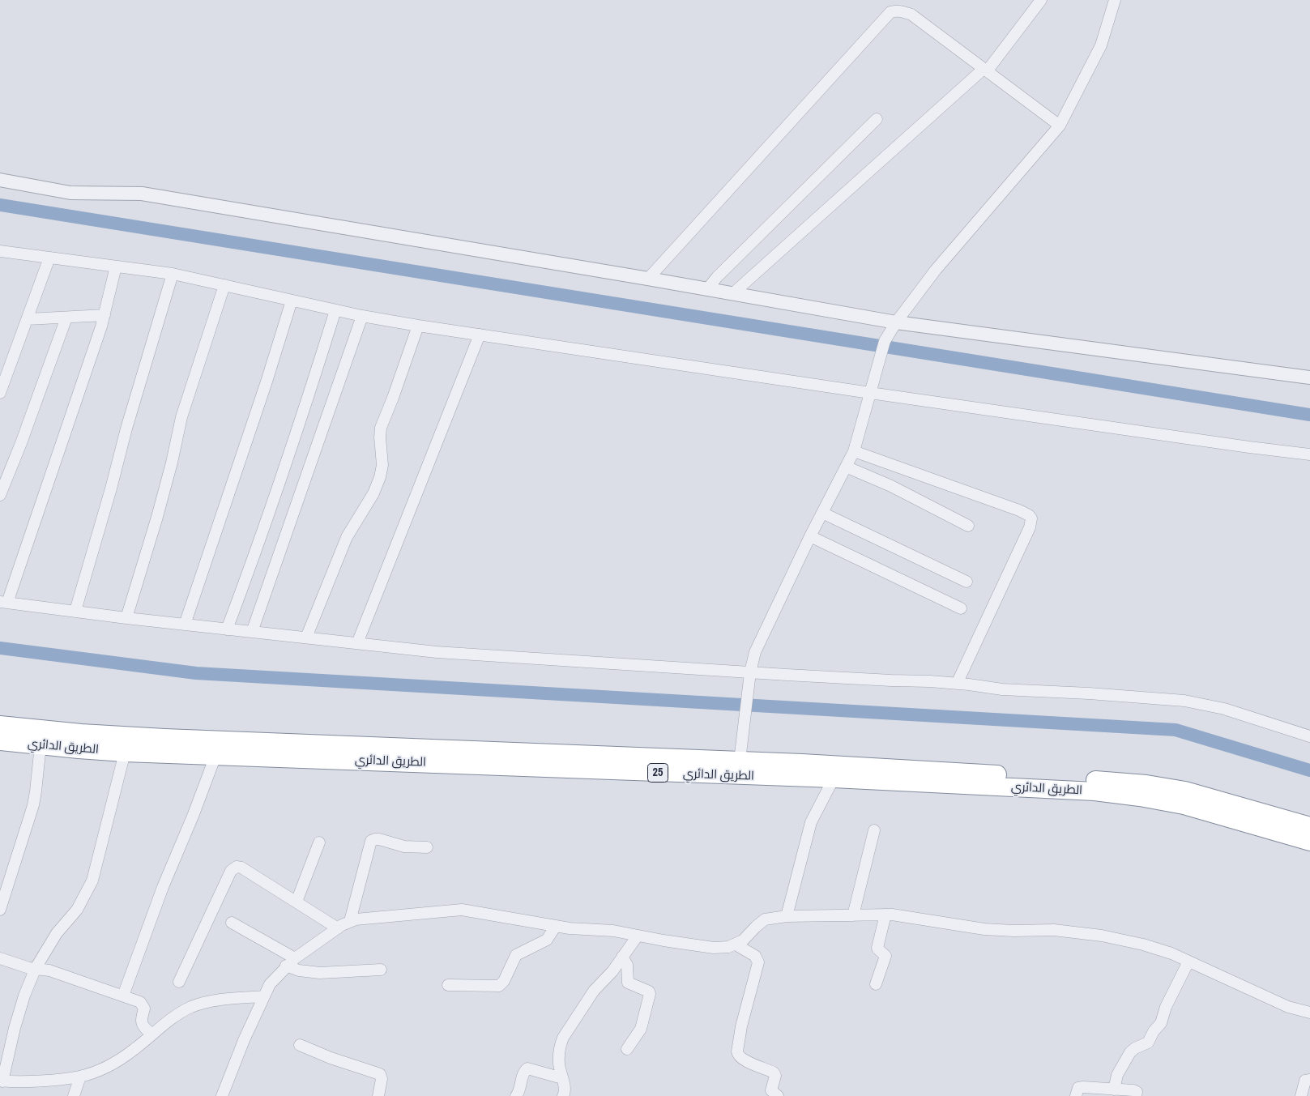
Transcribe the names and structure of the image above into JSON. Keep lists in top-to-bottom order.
{
  "streets": {
    "highway": ["الطريق الدائري", "25"]
  }
}
